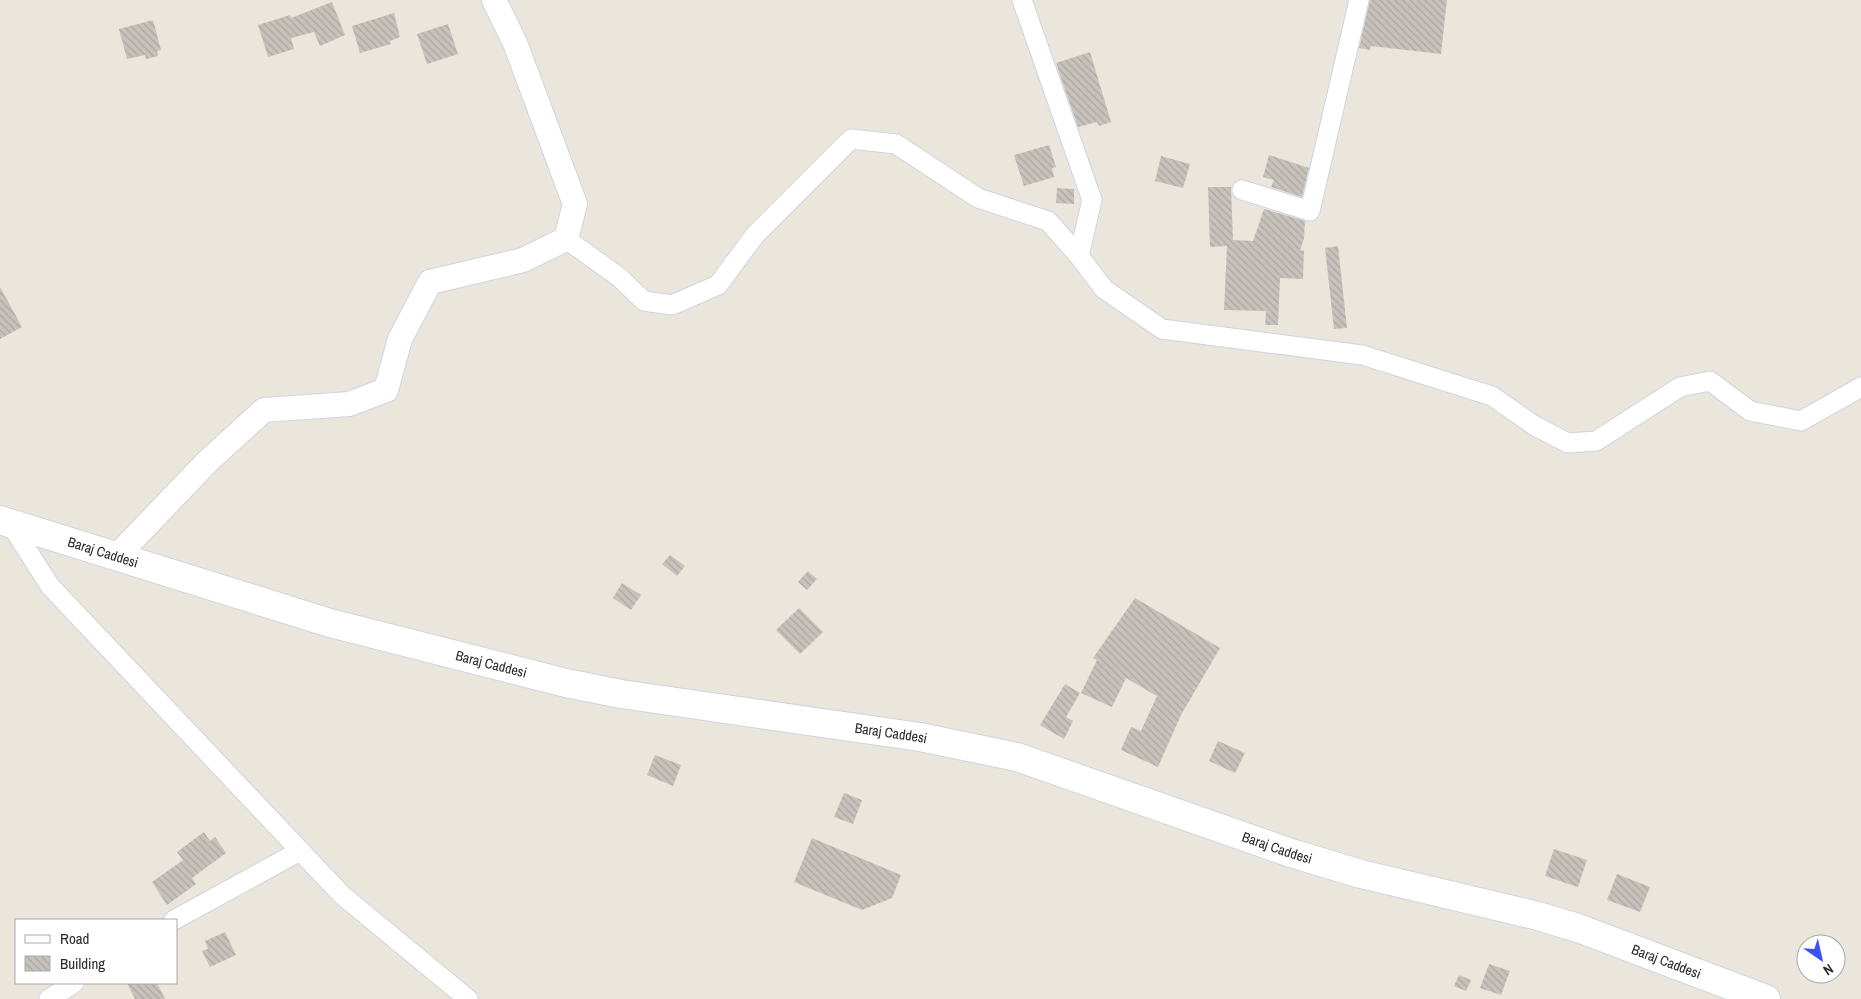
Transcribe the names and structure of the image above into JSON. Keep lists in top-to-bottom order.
{
  "streets": {
    "main road": ["Baraj Caddesi"]
  },
  "legend": ["Road", "Building"],
  "north": "bottom right"
}
